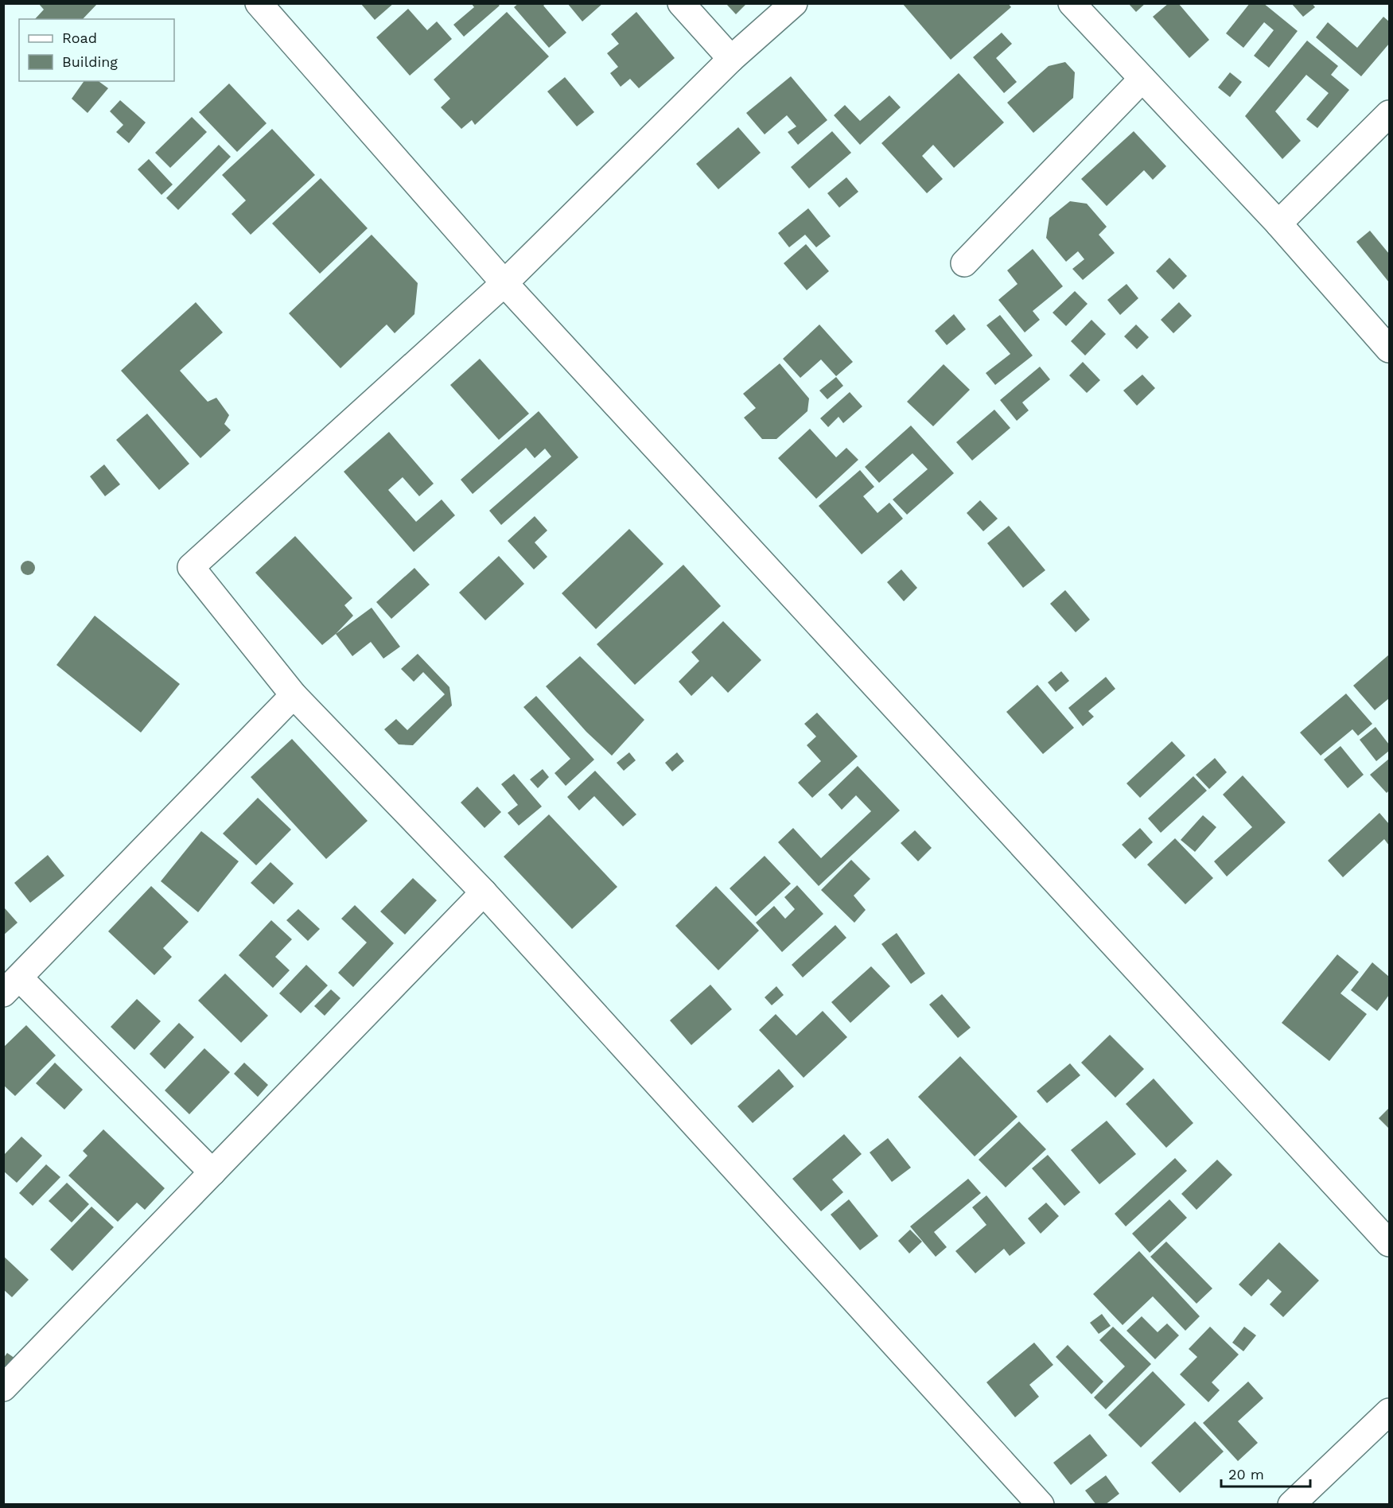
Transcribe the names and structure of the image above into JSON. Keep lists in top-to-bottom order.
{
  "legend": ["Road", "Building"],
  "scale_bar": "20 m"
}
